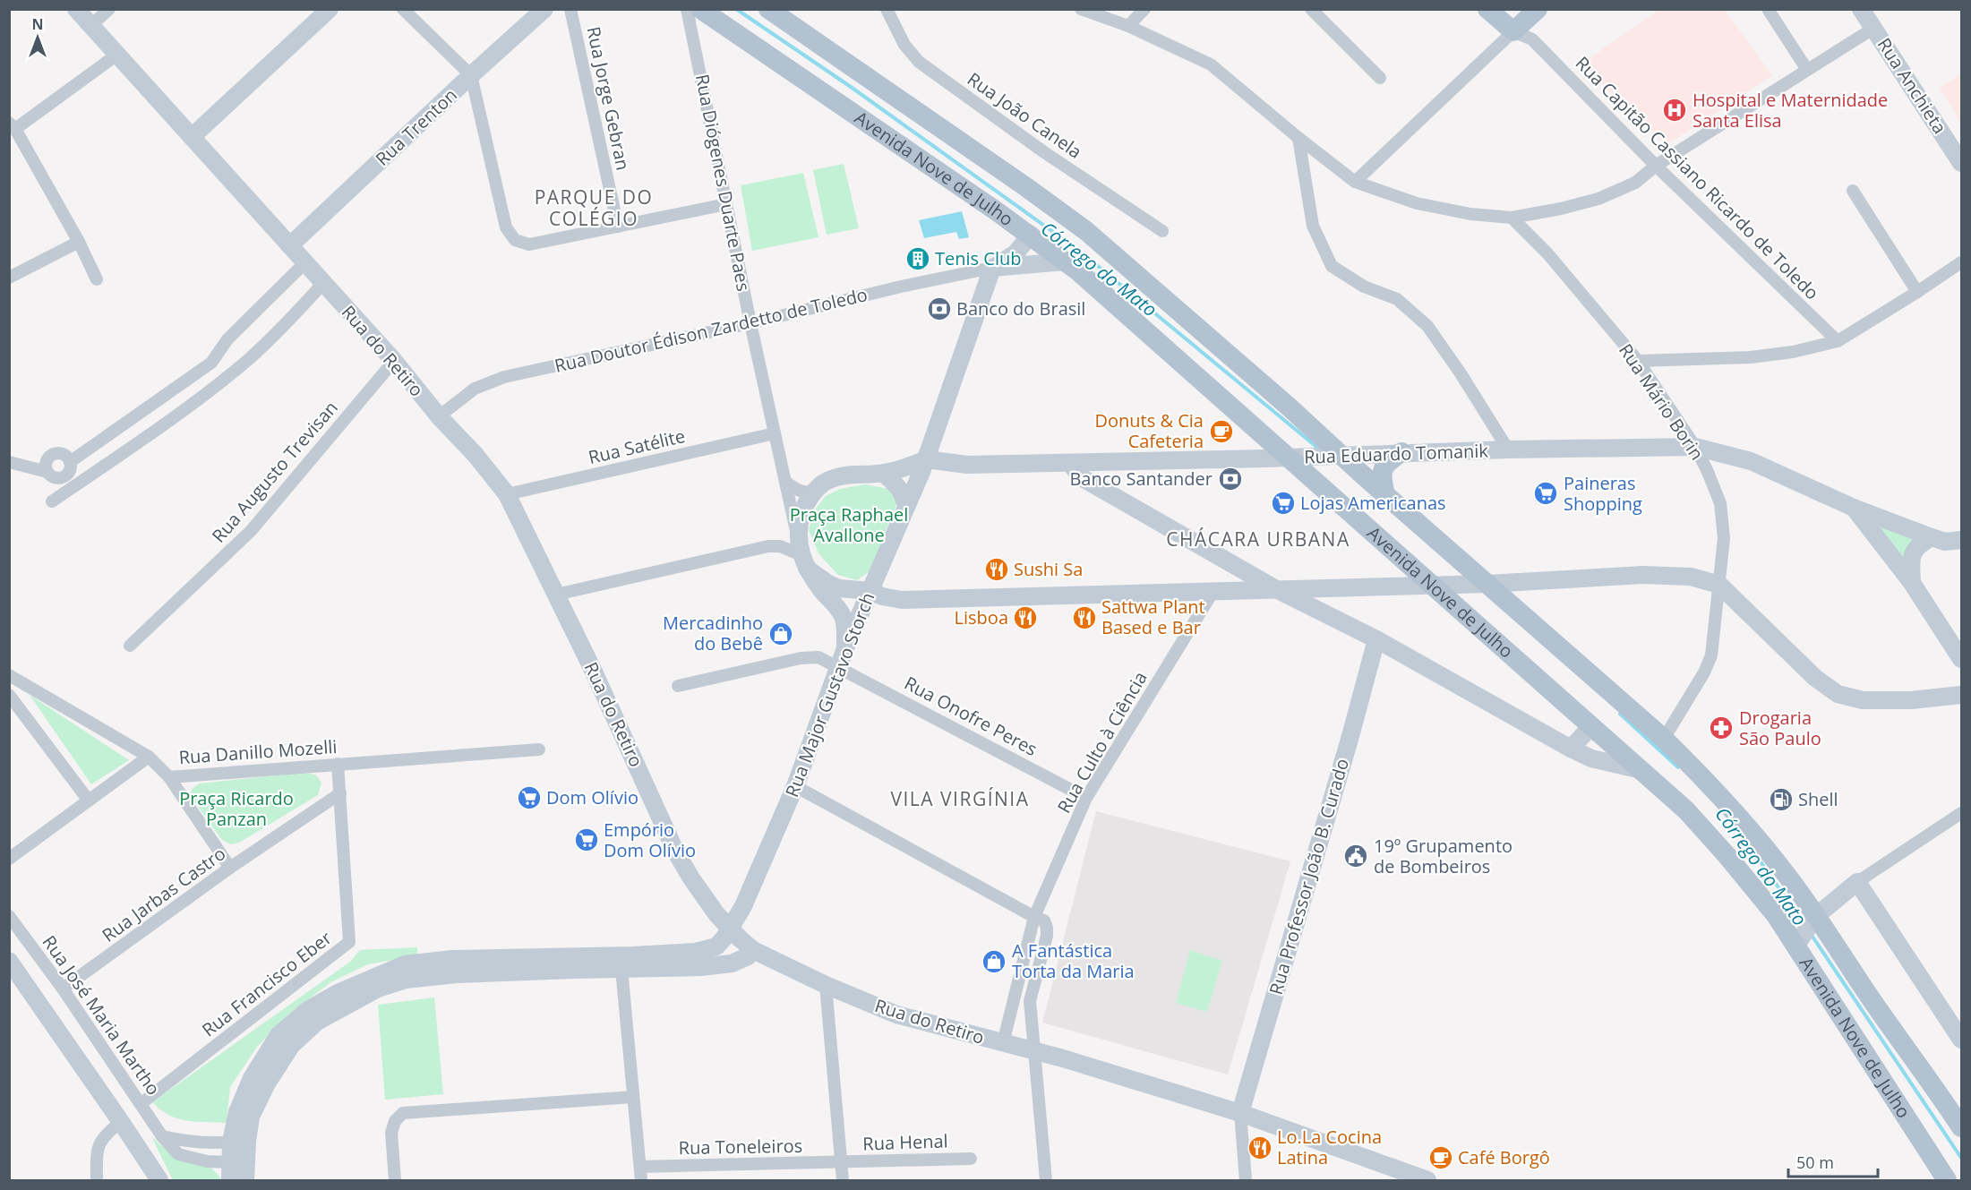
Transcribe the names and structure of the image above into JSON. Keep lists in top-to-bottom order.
{
  "streets": {
    "main road": ["Avenida Nove de Julho"],
    "street": [
      "Rua Anchieta",
      "Rua Jorge Gebran",
      "Rua João Canela",
      "Rua Trenton",
      "Rua Capitão Cassiano Ricardo de Toledo",
      "Rua Diógenes Duarte Paes",
      "Rua Doutor Édison Zardetto de Toledo",
      "Rua do Retiro",
      "Rua Mário Borin",
      "Rua Satélite",
      "Rua Eduardo Tomanik",
      "Rua Augusto Trevisan",
      "Rua Major Gustavo Storch",
      "Rua Onofre Peres",
      "Rua Culto à Ciência",
      "Rua Danillo Mozelli",
      "Rua Professor João B. Curado",
      "Rua Jarbas Castro",
      "Rua Francisco Eber",
      "Rua José Maria Martho",
      "Rua Henal",
      "Rua Toneleiros"
    ]
  },
  "crossings": [
    ["Rua Trenton", "Rua do Retiro"],
    ["Avenida Nove de Julho", "Rua Doutor Édison Zardetto de Toledo"],
    ["Avenida Nove de Julho", "Rua Mário Borin"],
    ["Avenida Nove de Julho", "Rua Eduardo Tomanik"],
    ["Rua Diógenes Duarte Paes", "Rua Doutor Édison Zardetto de Toledo"],
    ["Rua Diógenes Duarte Paes", "Rua Satélite"],
    ["Rua Diógenes Duarte Paes", "Rua Major Gustavo Storch"],
    ["Rua Doutor Édison Zardetto de Toledo", "Rua do Retiro"],
    ["Rua Doutor Édison Zardetto de Toledo", "Rua Major Gustavo Storch"],
    ["Rua do Retiro", "Rua Satélite"],
    ["Rua do Retiro", "Rua Augusto Trevisan"],
    ["Rua do Retiro", "Rua Major Gustavo Storch"],
    ["Rua do Retiro", "Rua Culto à Ciência"],
    ["Rua do Retiro", "Rua Professor João B. Curado"],
    ["Rua Mário Borin", "Rua Eduardo Tomanik"],
    ["Rua Eduardo Tomanik", "Rua Major Gustavo Storch"],
    ["Rua Major Gustavo Storch", "Rua Onofre Peres"],
    ["Rua Major Gustavo Storch", "Rua José Maria Martho"],
    ["Rua Onofre Peres", "Rua Culto à Ciência"],
    ["Rua Danillo Mozelli", "Rua Francisco Eber"],
    ["Rua Jarbas Castro", "Rua Francisco Eber"],
    ["Rua Jarbas Castro", "Rua José Maria Martho"],
    ["Rua Francisco Eber", "Rua José Maria Martho"],
    ["Rua Henal", "Rua Toneleiros"]
  ],
  "districts": ["PARQUE DO COLÉGIO", "CHÁCARA URBANA", "VILA VIRGÍNIA"],
  "water": ["Córrego do Mato"],
  "parks": ["Praça Raphael Avallone", "Praça Ricardo Panzan"],
  "places": {
    "hospital": ["Hospital e Maternidade Santa Elisa"],
    "building": ["Tenis Club"],
    "bank": ["Banco do Brasil", "Banco Santander"],
    "cafe": ["Donuts & Cia Cafeteria", "Café Borgô"],
    "supermarket": [
      "Paineras Shopping",
      "Lojas Americanas",
      "Dom Olívio",
      "Empório Dom Olívio"
    ],
    "restaurant": [
      "Sushi Sa",
      "Lisboa",
      "Sattwa Plant Based e Bar",
      "Lo.La Cocina Latina"
    ],
    "shop": ["Mercadinho do Bebê", "A Fantástica Torta da Maria"],
    "pharmacy": ["Drogaria São Paulo"],
    "fuel station": ["Shell"],
    "public building": ["19º Grupamento de Bombeiros"]
  },
  "scale_bar": "50 m",
  "north": "top"
}
